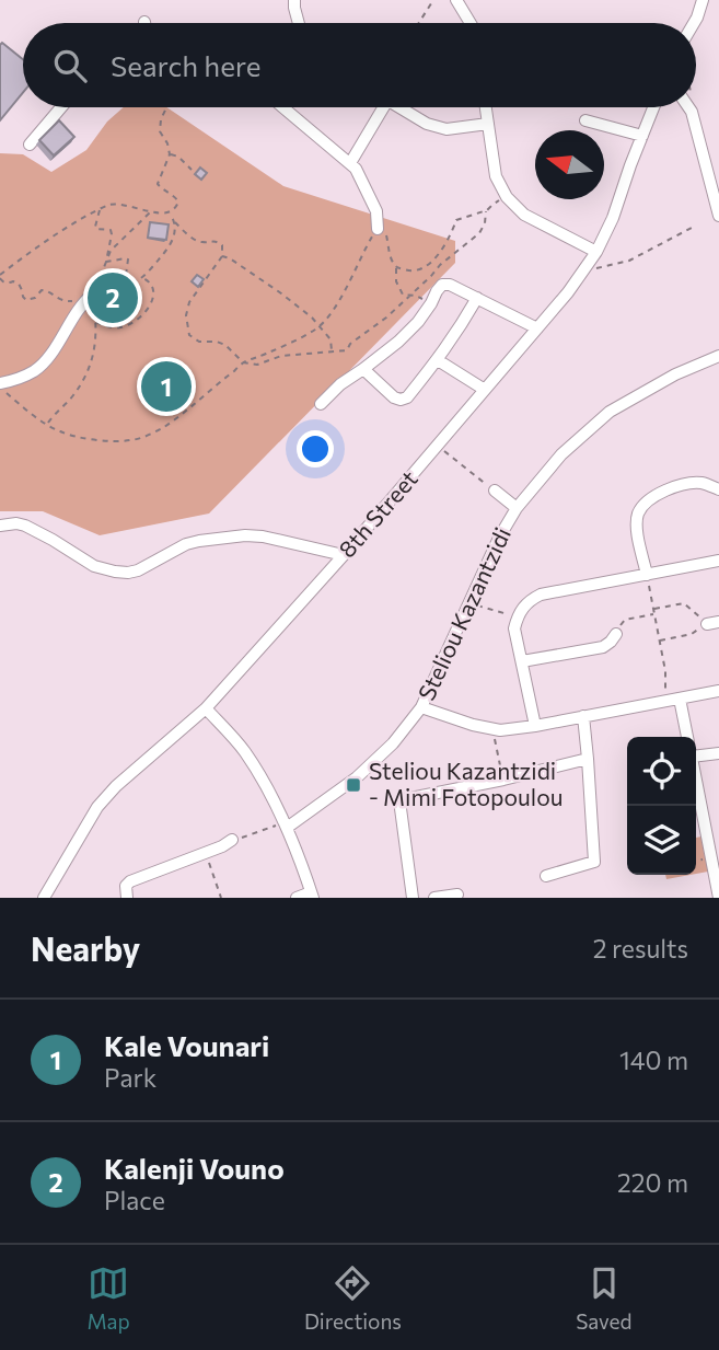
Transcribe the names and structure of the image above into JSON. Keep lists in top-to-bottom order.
{
  "streets": {
    "street": ["8th Street", "Steliou Kazantzidi"]
  },
  "places": {
    "transit": ["Steliou Kazantzidi - Mimi Fotopoulou"]
  },
  "north": "left",
  "page": {
    "search": "Search here",
    "pins": ["2", "1"],
    "heading": ["Nearby", "2 results"],
    "list": [
      {
        "mark": "1",
        "name": "Kale Vounari",
        "note": "Park",
        "value": "140 m"
      },
      {
        "mark": "2",
        "name": "Kalenji Vouno",
        "note": "Place",
        "value": "220 m"
      }
    ],
    "nav": ["Map", "Directions", "Saved"]
  }
}
